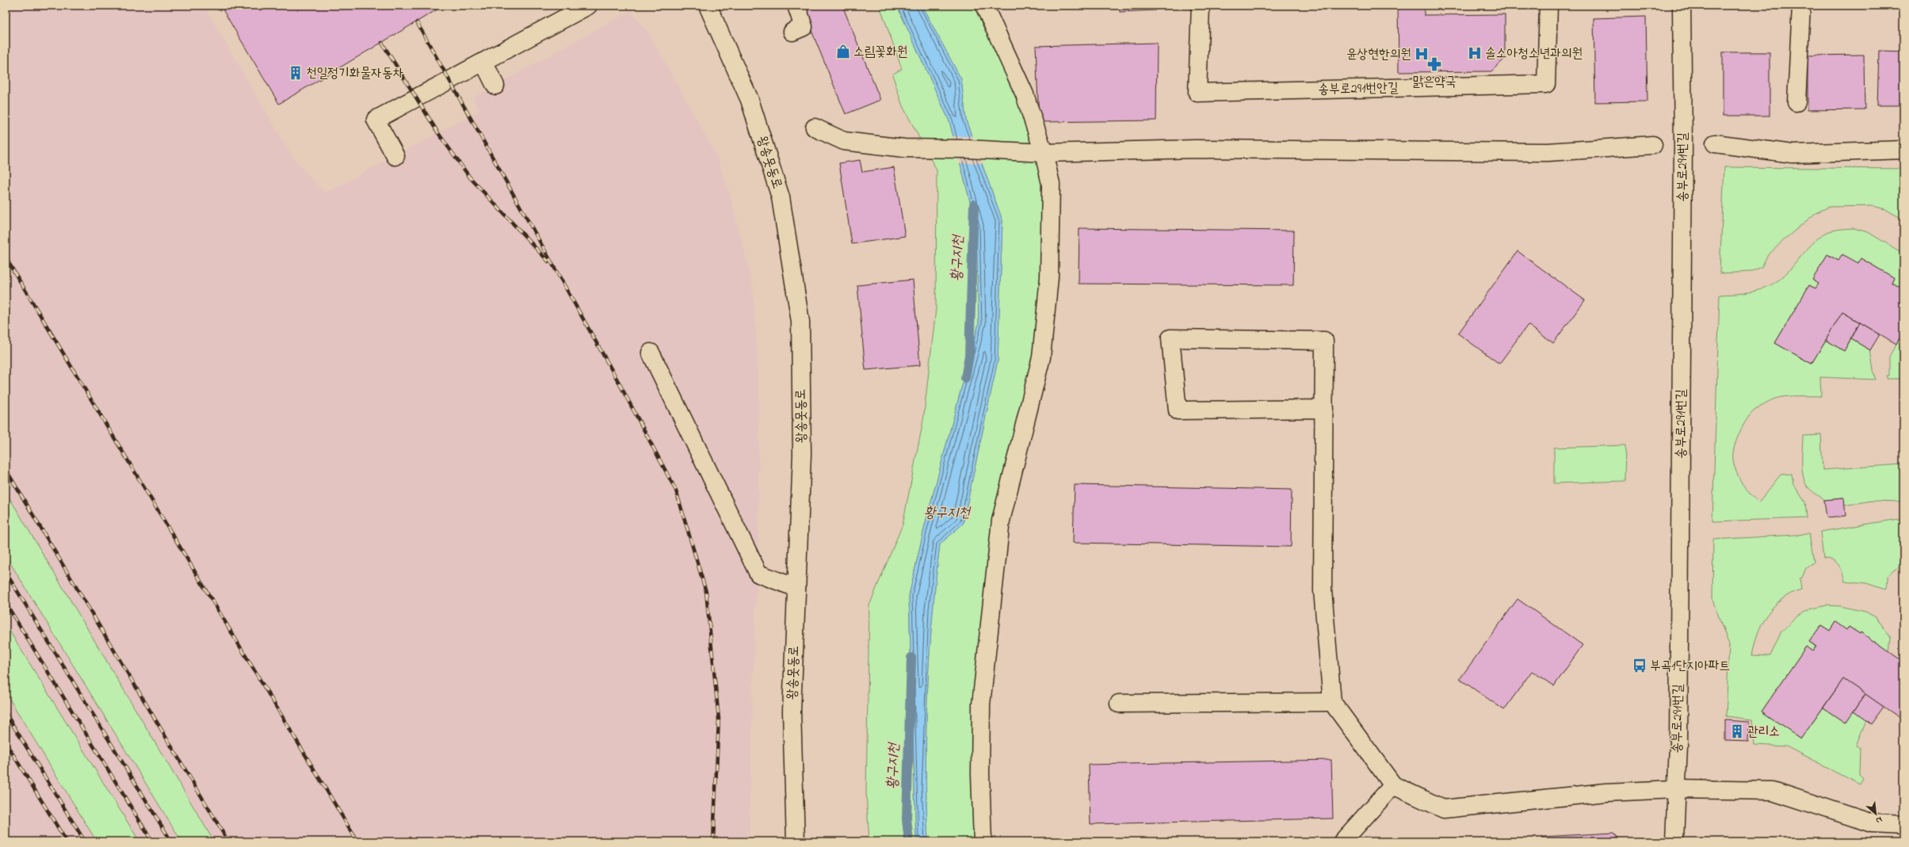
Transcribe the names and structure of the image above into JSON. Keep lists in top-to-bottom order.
{
  "streets": {
    "street": ["송부로291번안길", "왕송못동로", "송부로291번길"]
  },
  "water": ["황구지천"],
  "places": {
    "shop": ["소림꽃화원"],
    "hospital": ["솔소아청소년과의원", "윤상현한의원"],
    "pharmacy": ["맑은약국"],
    "building": ["천일정기화물자동차", "관리소"],
    "bus stop": ["부곡1단지아파트"]
  },
  "north": "bottom right"
}
